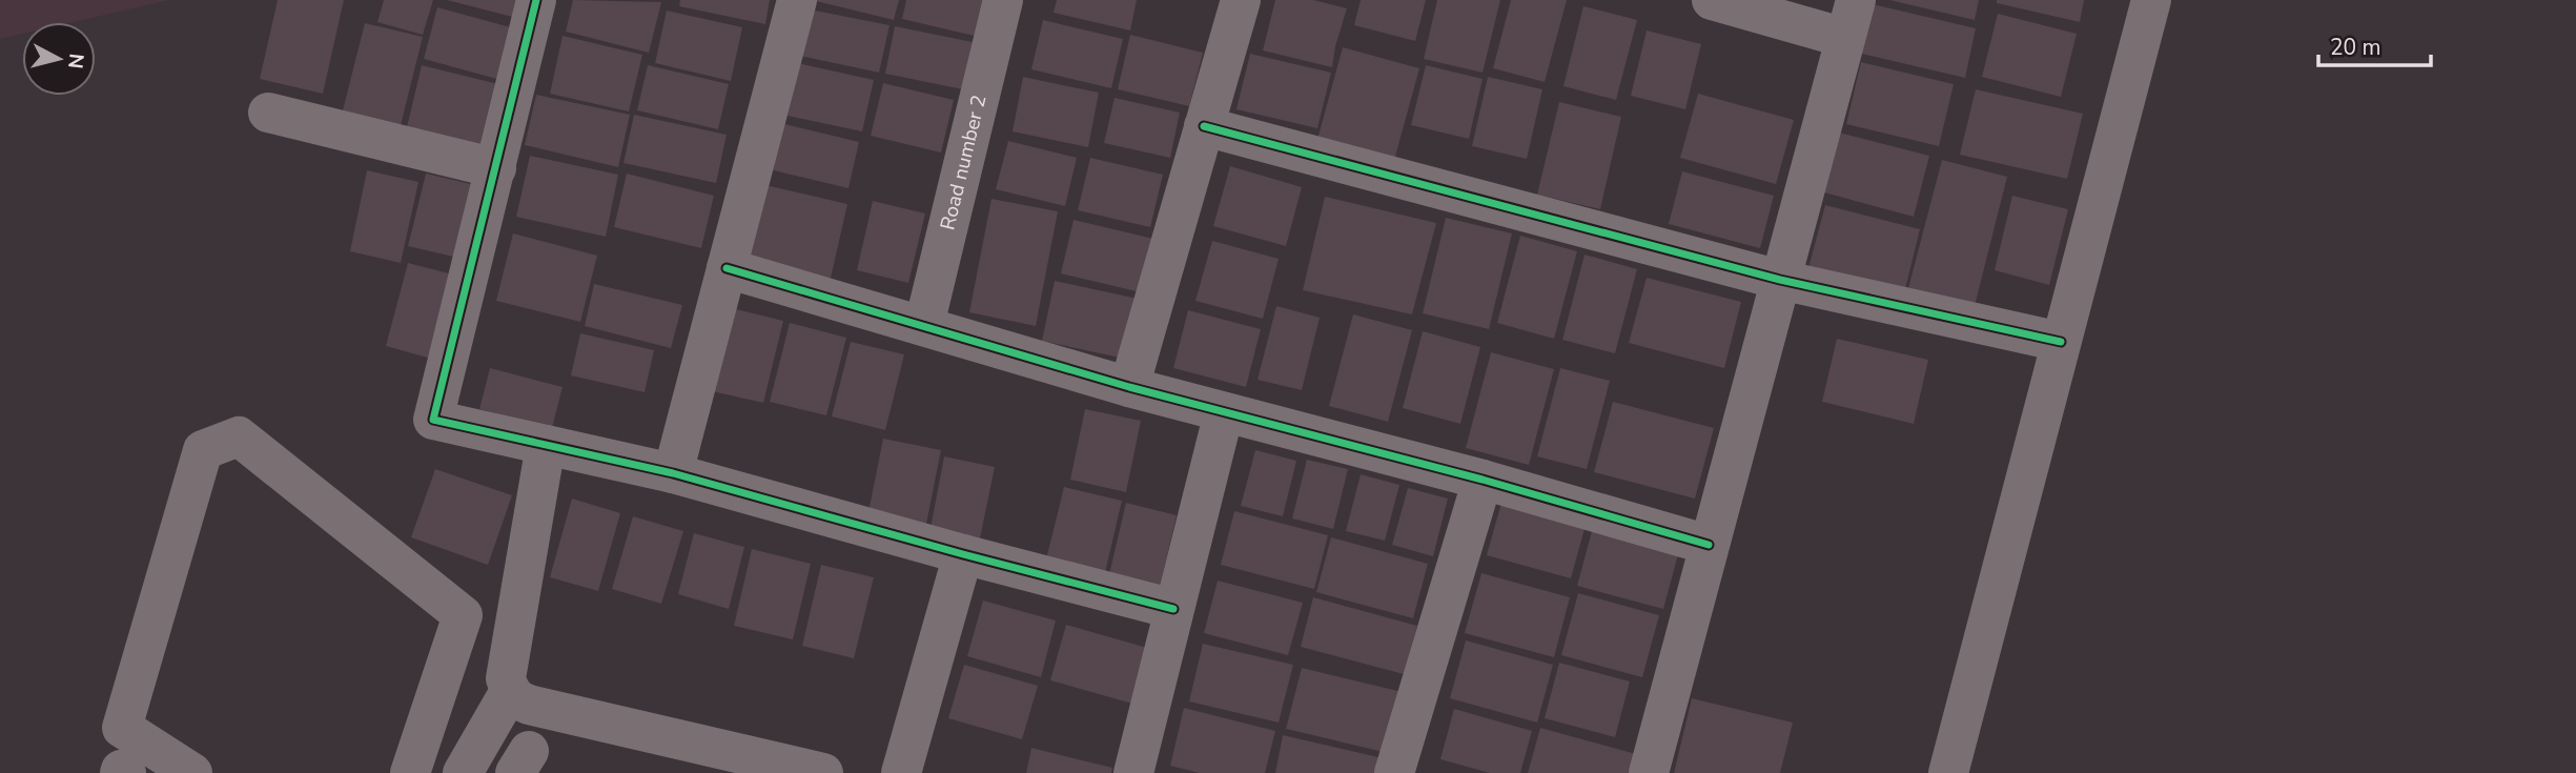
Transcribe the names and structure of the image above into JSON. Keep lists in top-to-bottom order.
{
  "streets": {
    "street": ["Road number 2"]
  },
  "scale_bar": "20 m",
  "north": "right"
}
